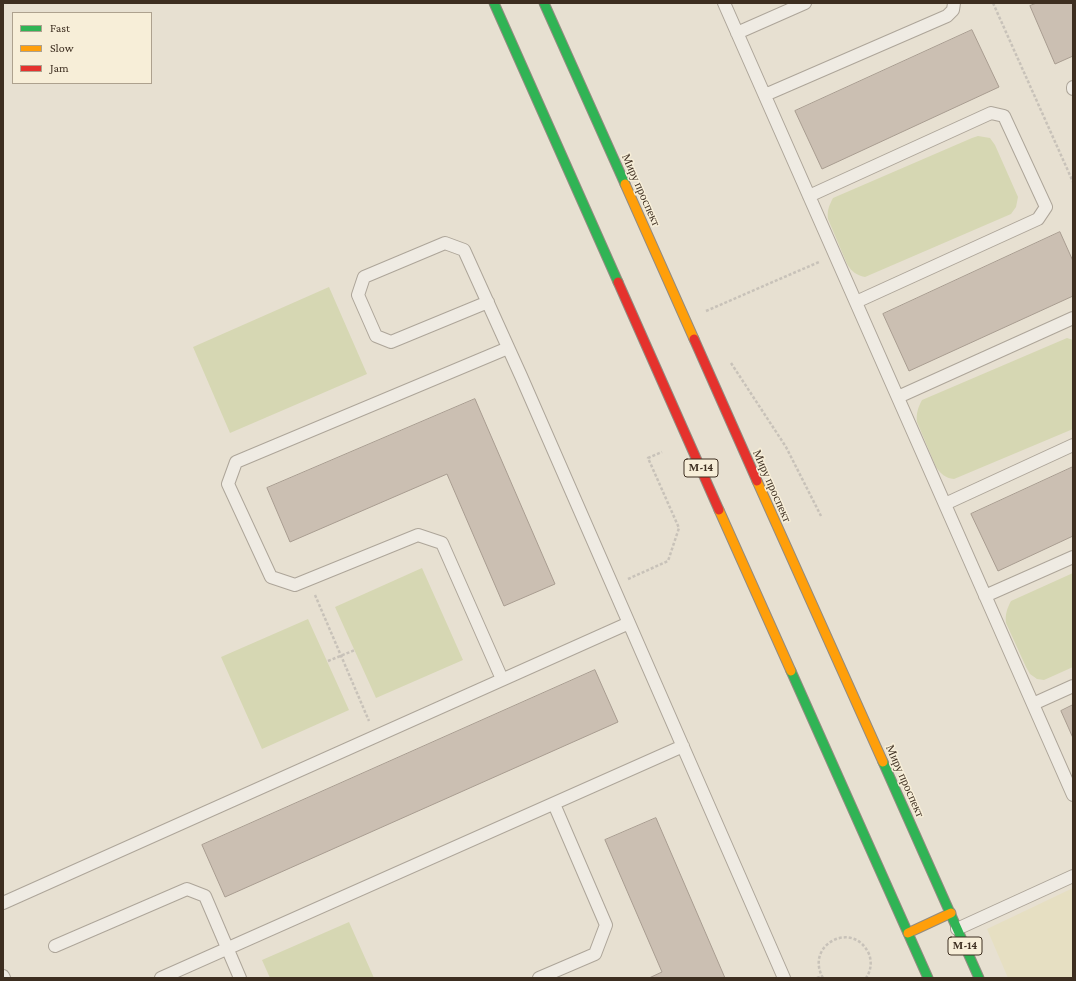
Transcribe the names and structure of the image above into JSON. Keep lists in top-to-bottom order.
{
  "streets": {
    "highway": ["Миру проспект", "М-14"]
  },
  "legend": ["Fast", "Slow", "Jam"]
}
